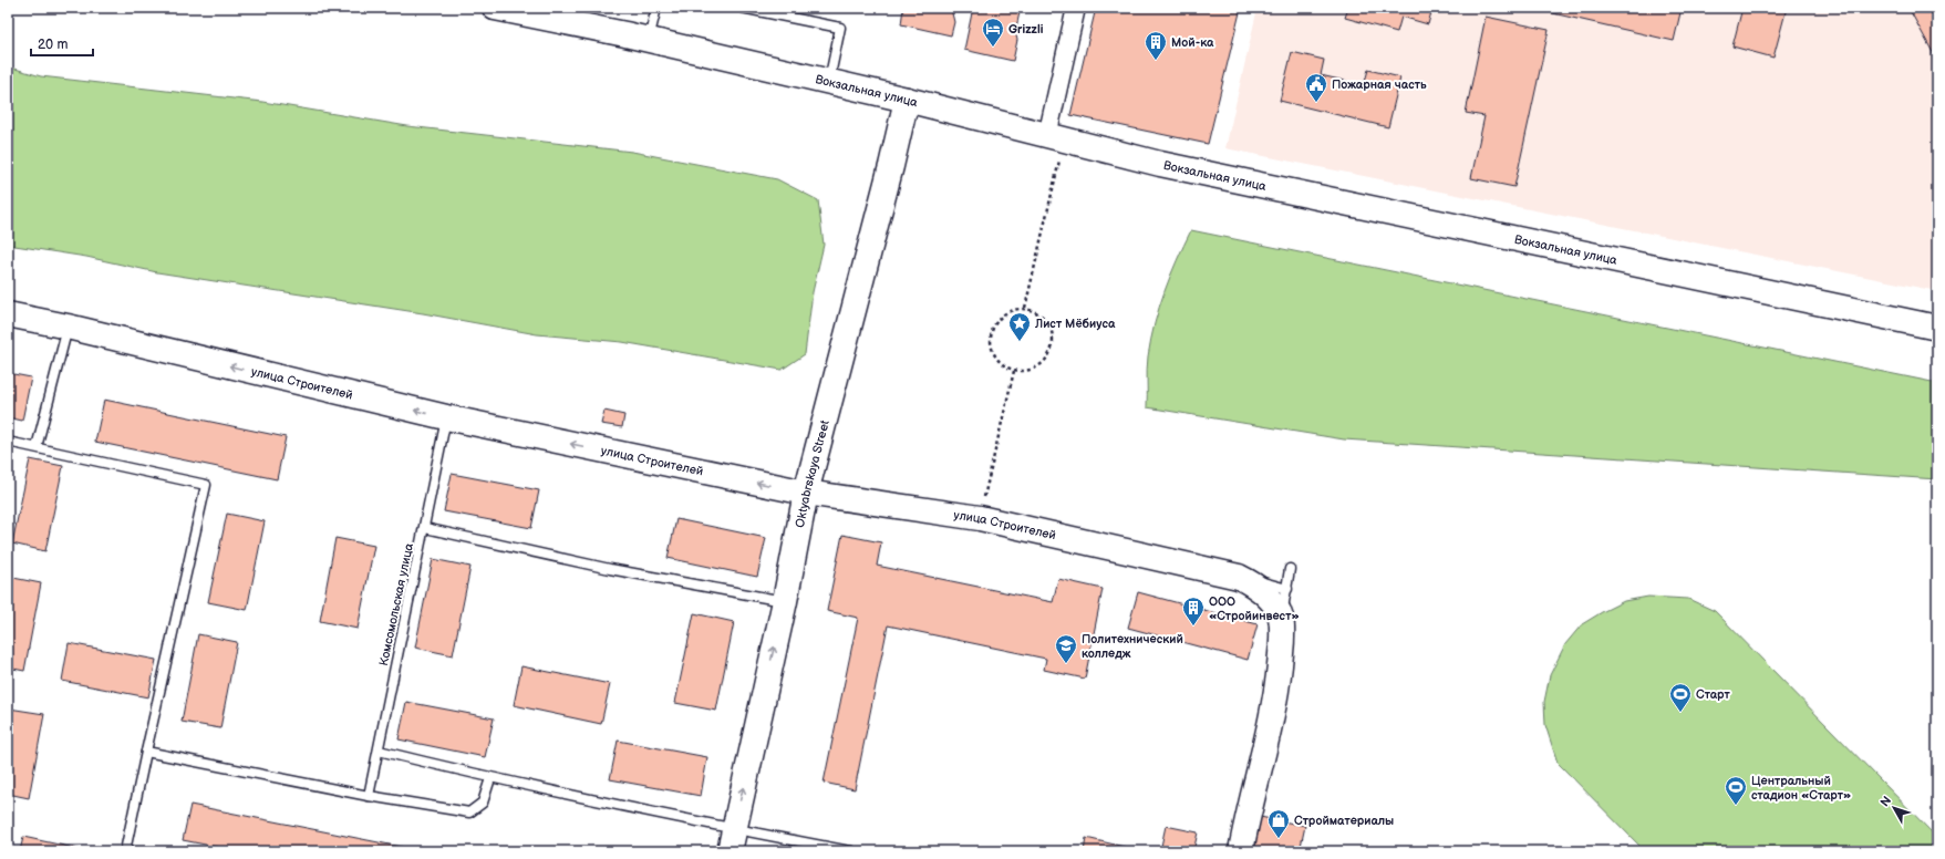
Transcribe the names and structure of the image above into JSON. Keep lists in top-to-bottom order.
{
  "streets": {
    "street": ["Вокзальная улица", "улица Строителей", "Oktyabrskaya Street"],
    "lane": ["Комсомольская улица"]
  },
  "crossings": [
    ["Вокзальная улица", "Oktyabrskaya Street"],
    ["улица Строителей", "Oktyabrskaya Street"],
    ["улица Строителей", "Комсомольская улица"]
  ],
  "one_way": ["улица Строителей"],
  "places": {
    "hotel": ["Grizzli"],
    "building": ["Мой-ка", "ООО «Стройинвест»"],
    "public building": ["Пожарная часть"],
    "place": ["Лист Мёбиуса"],
    "school or university": ["Политехнический колледж"],
    "sports": ["Старт", "Центральный стадион «Старт»"],
    "shop": ["Стройматериалы"]
  },
  "scale_bar": "20 m",
  "north": "top left"
}
